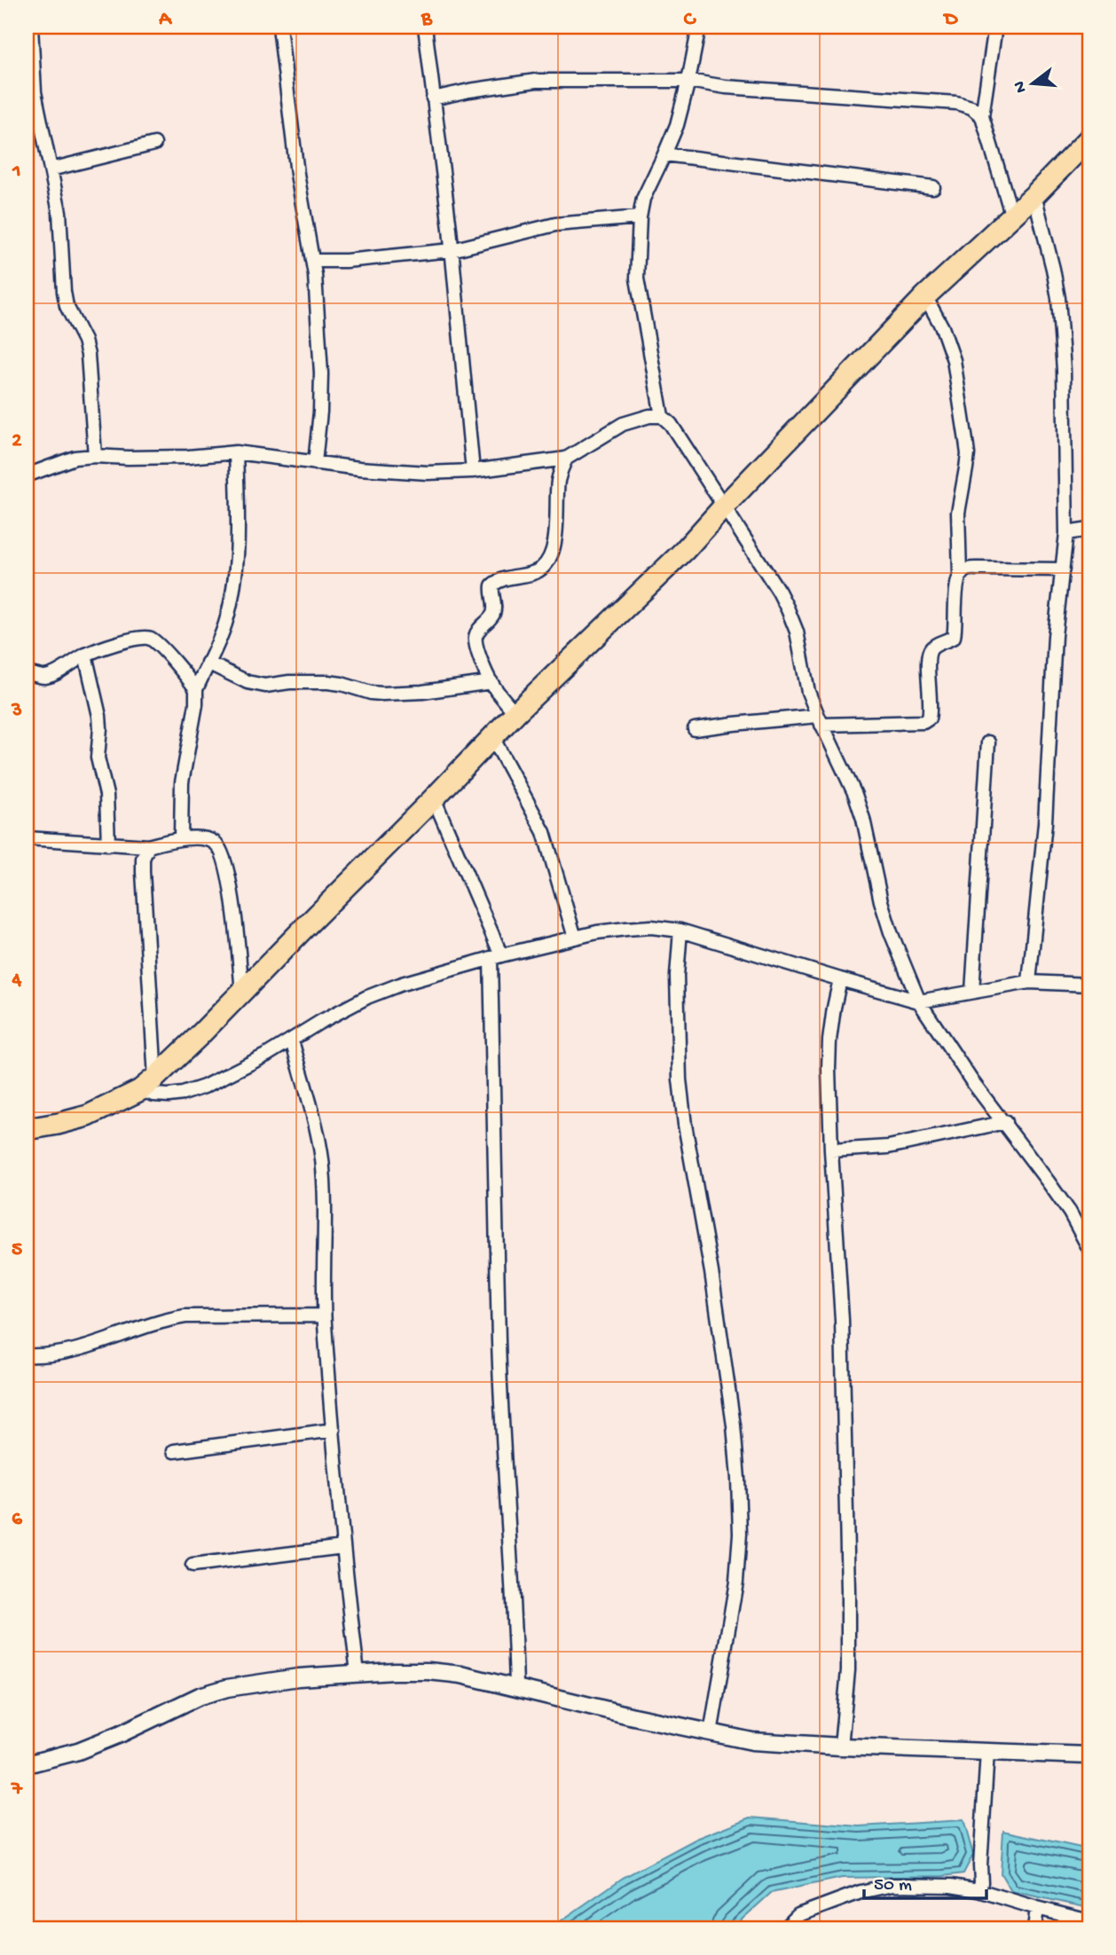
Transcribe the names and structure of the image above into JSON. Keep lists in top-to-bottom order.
{
  "scale_bar": "50 m",
  "north": "left",
  "grid": {
    "columns": [
      "A",
      "B",
      "C",
      "D"
    ],
    "rows": [
      "1",
      "2",
      "3",
      "4",
      "5",
      "6",
      "7"
    ]
  }
}
